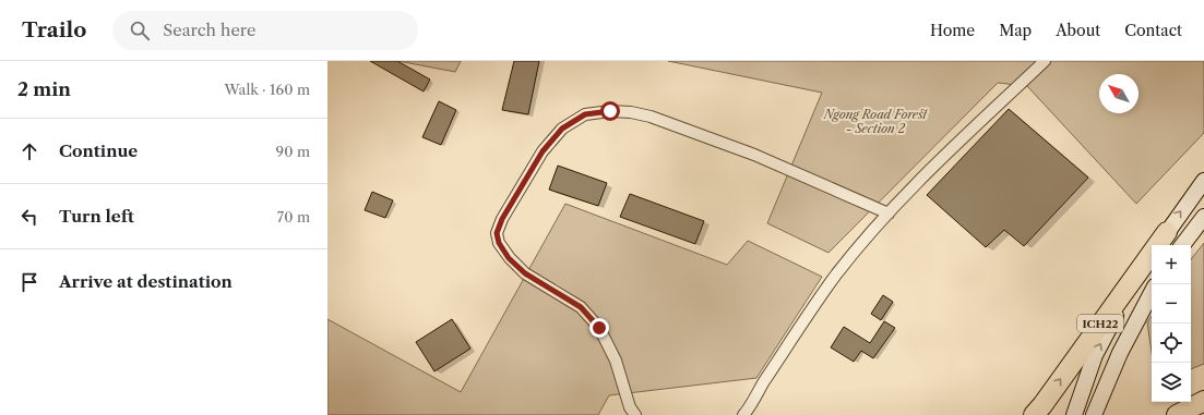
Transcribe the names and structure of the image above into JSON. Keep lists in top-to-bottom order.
{
  "streets": {
    "highway": ["ICH22"]
  },
  "parks": ["Ngong Road Forest - Section 2"],
  "north": "top left",
  "page": {
    "header": "Trailo",
    "search": "Search here",
    "nav": [
      "Home",
      "Map",
      "About",
      "Contact"
    ],
    "heading": ["2 min", "Walk · 160 m"],
    "list": [
      ["Continue", "90 m"],
      ["Turn left", "70 m"],
      "Arrive at destination"
    ],
    "map_buttons": ["+", "−"]
  }
}
